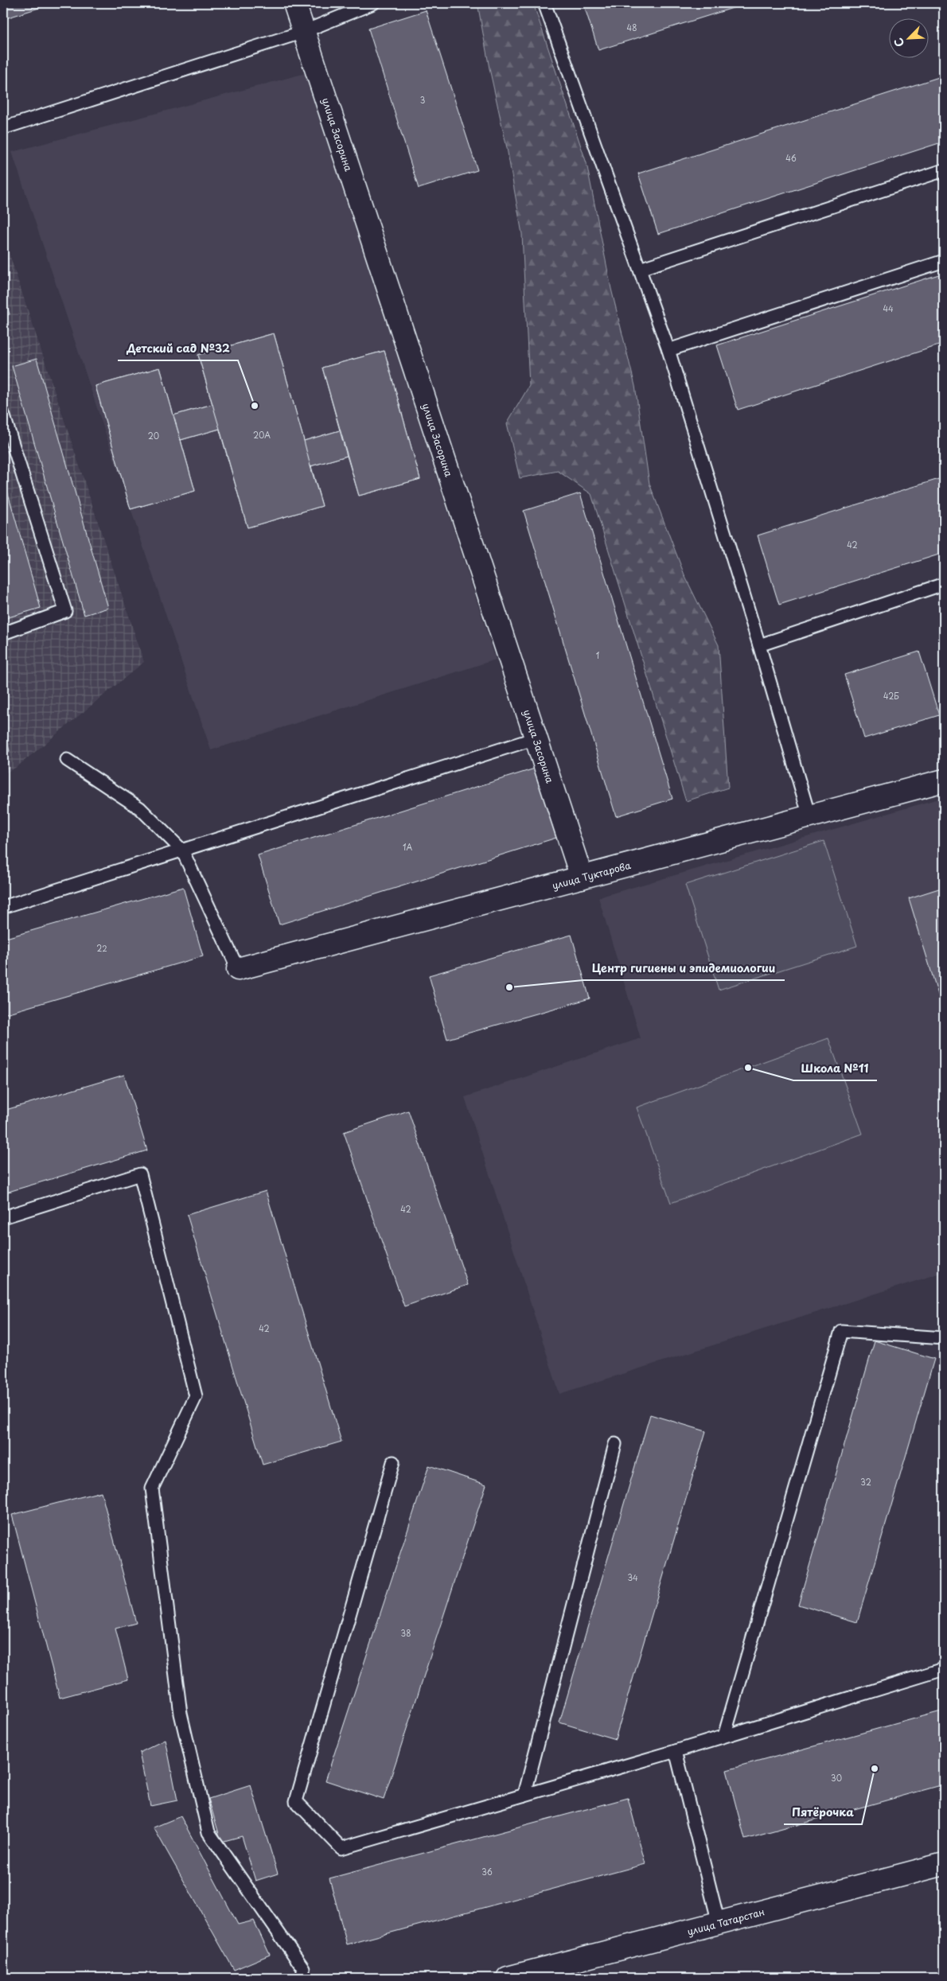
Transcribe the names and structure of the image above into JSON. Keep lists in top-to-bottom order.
{
  "streets": {
    "street": ["улица Засорина", "улица Туктарова", "улица Татарстан"]
  },
  "crossings": [
    ["улица Засорина", "улица Туктарова"]
  ],
  "places": [
    "Детский сад №32",
    "Центр гигиены и эпидемиологии",
    "Школа №11",
    "Пятёрочка"
  ],
  "house_numbers": [
    "48",
    "3",
    "46",
    "44",
    "20А",
    "20",
    "42",
    "1",
    "42Б",
    "1А",
    "22",
    "42",
    "42",
    "32",
    "34",
    "38",
    "30",
    "36"
  ],
  "north": "bottom left"
}
